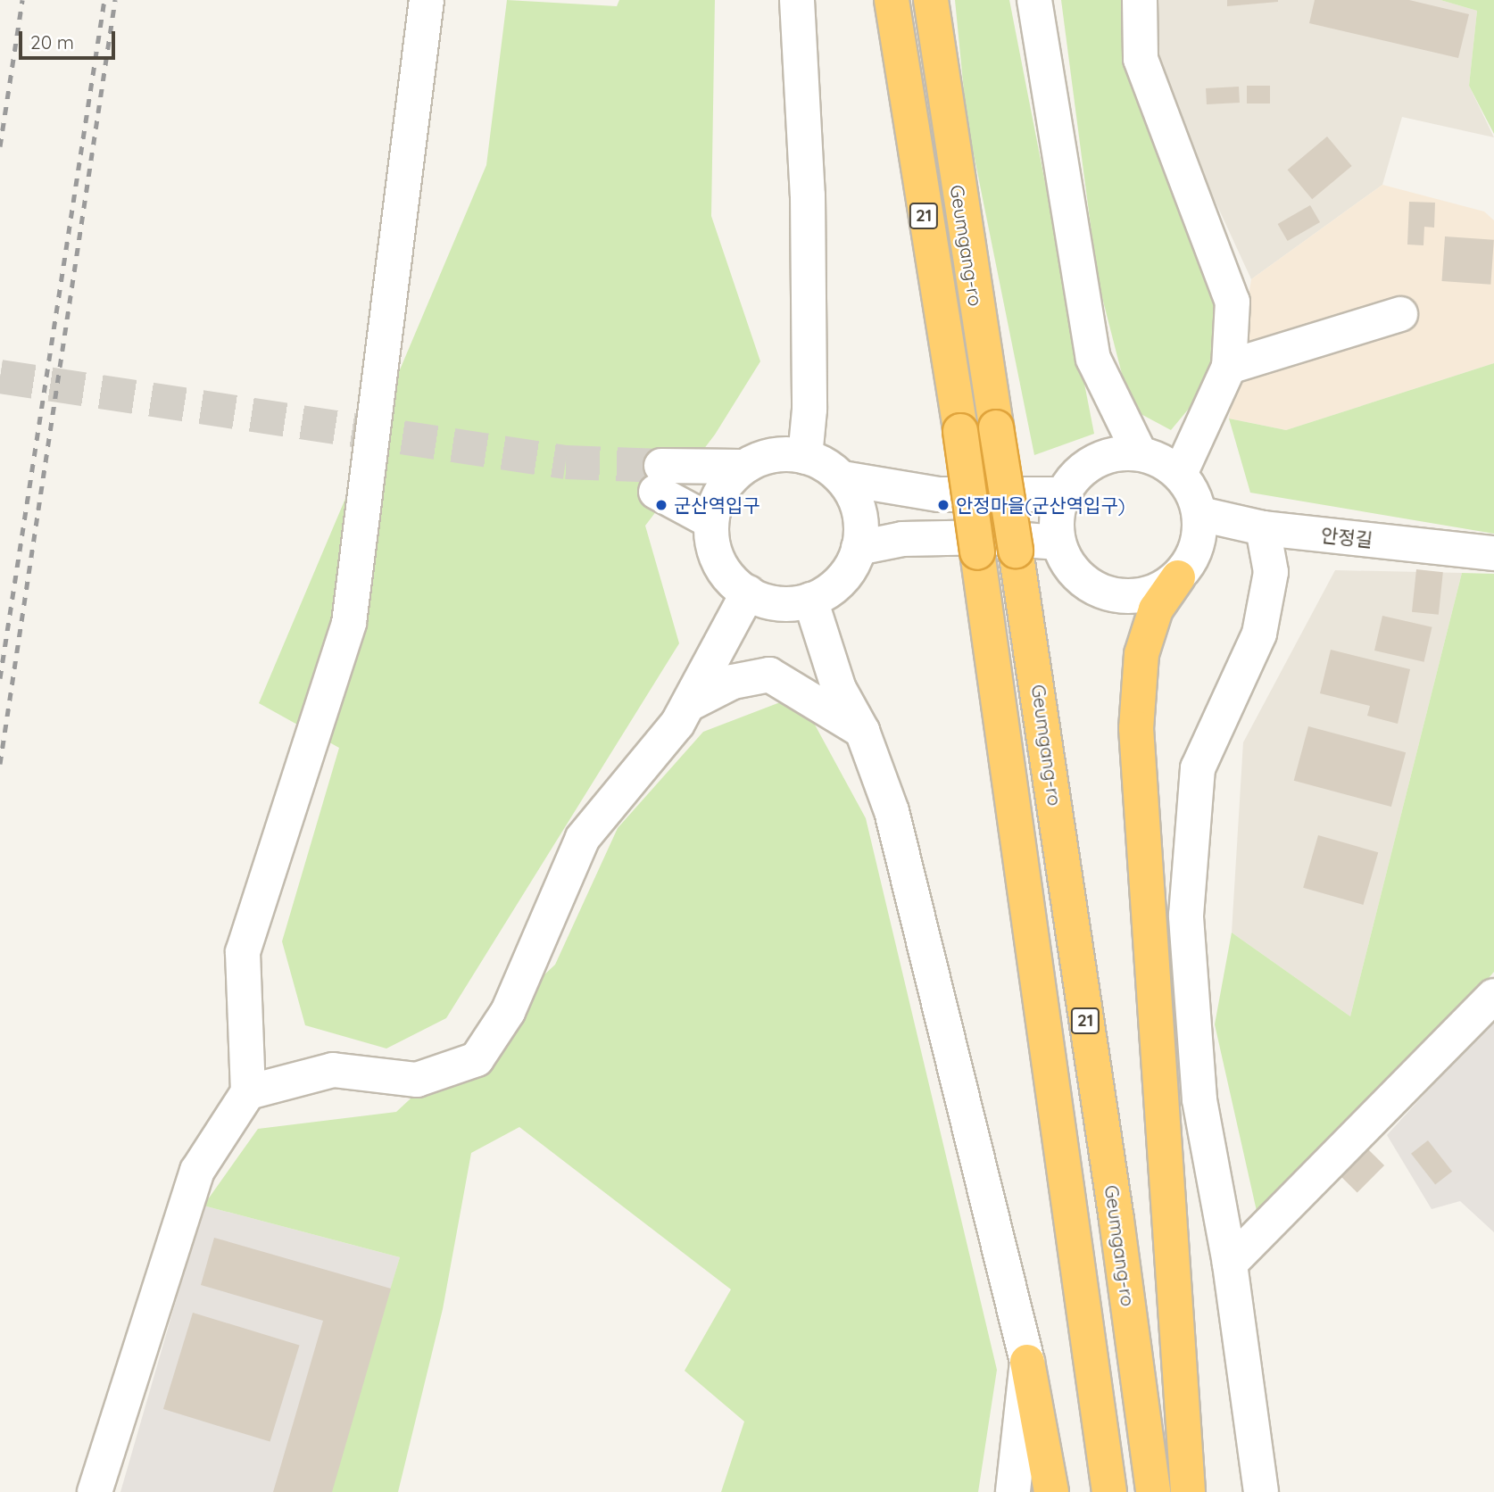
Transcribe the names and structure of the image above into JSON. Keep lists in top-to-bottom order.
{
  "streets": {
    "highway": ["21", "Geumgang-ro"],
    "street": ["안정길"]
  },
  "places": ["군산역입구", "안정마을(군산역입구)"],
  "scale_bar": "20 m"
}
